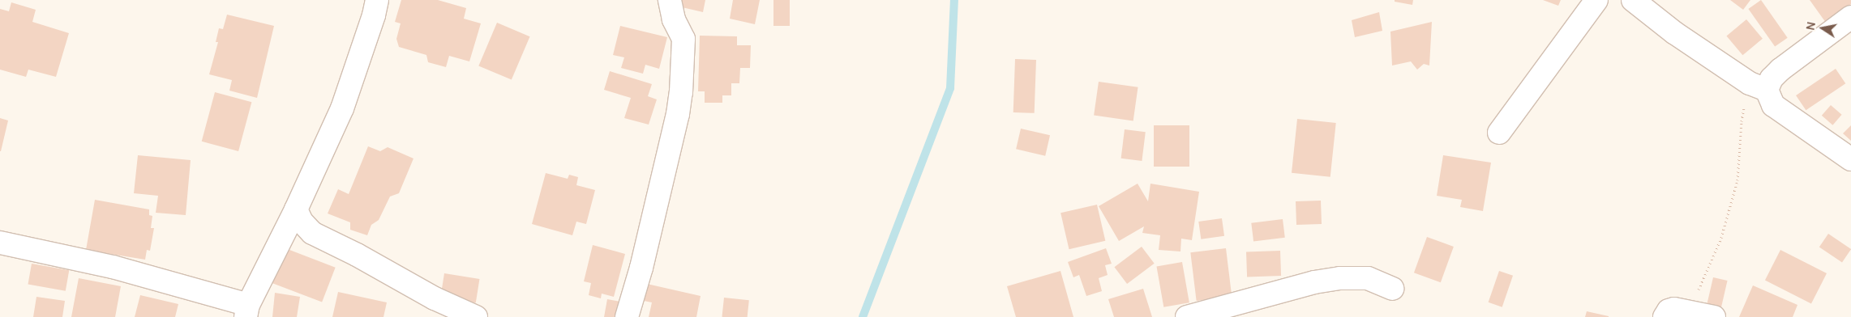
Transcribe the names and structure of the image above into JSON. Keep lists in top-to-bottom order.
{
  "north": "left"
}
